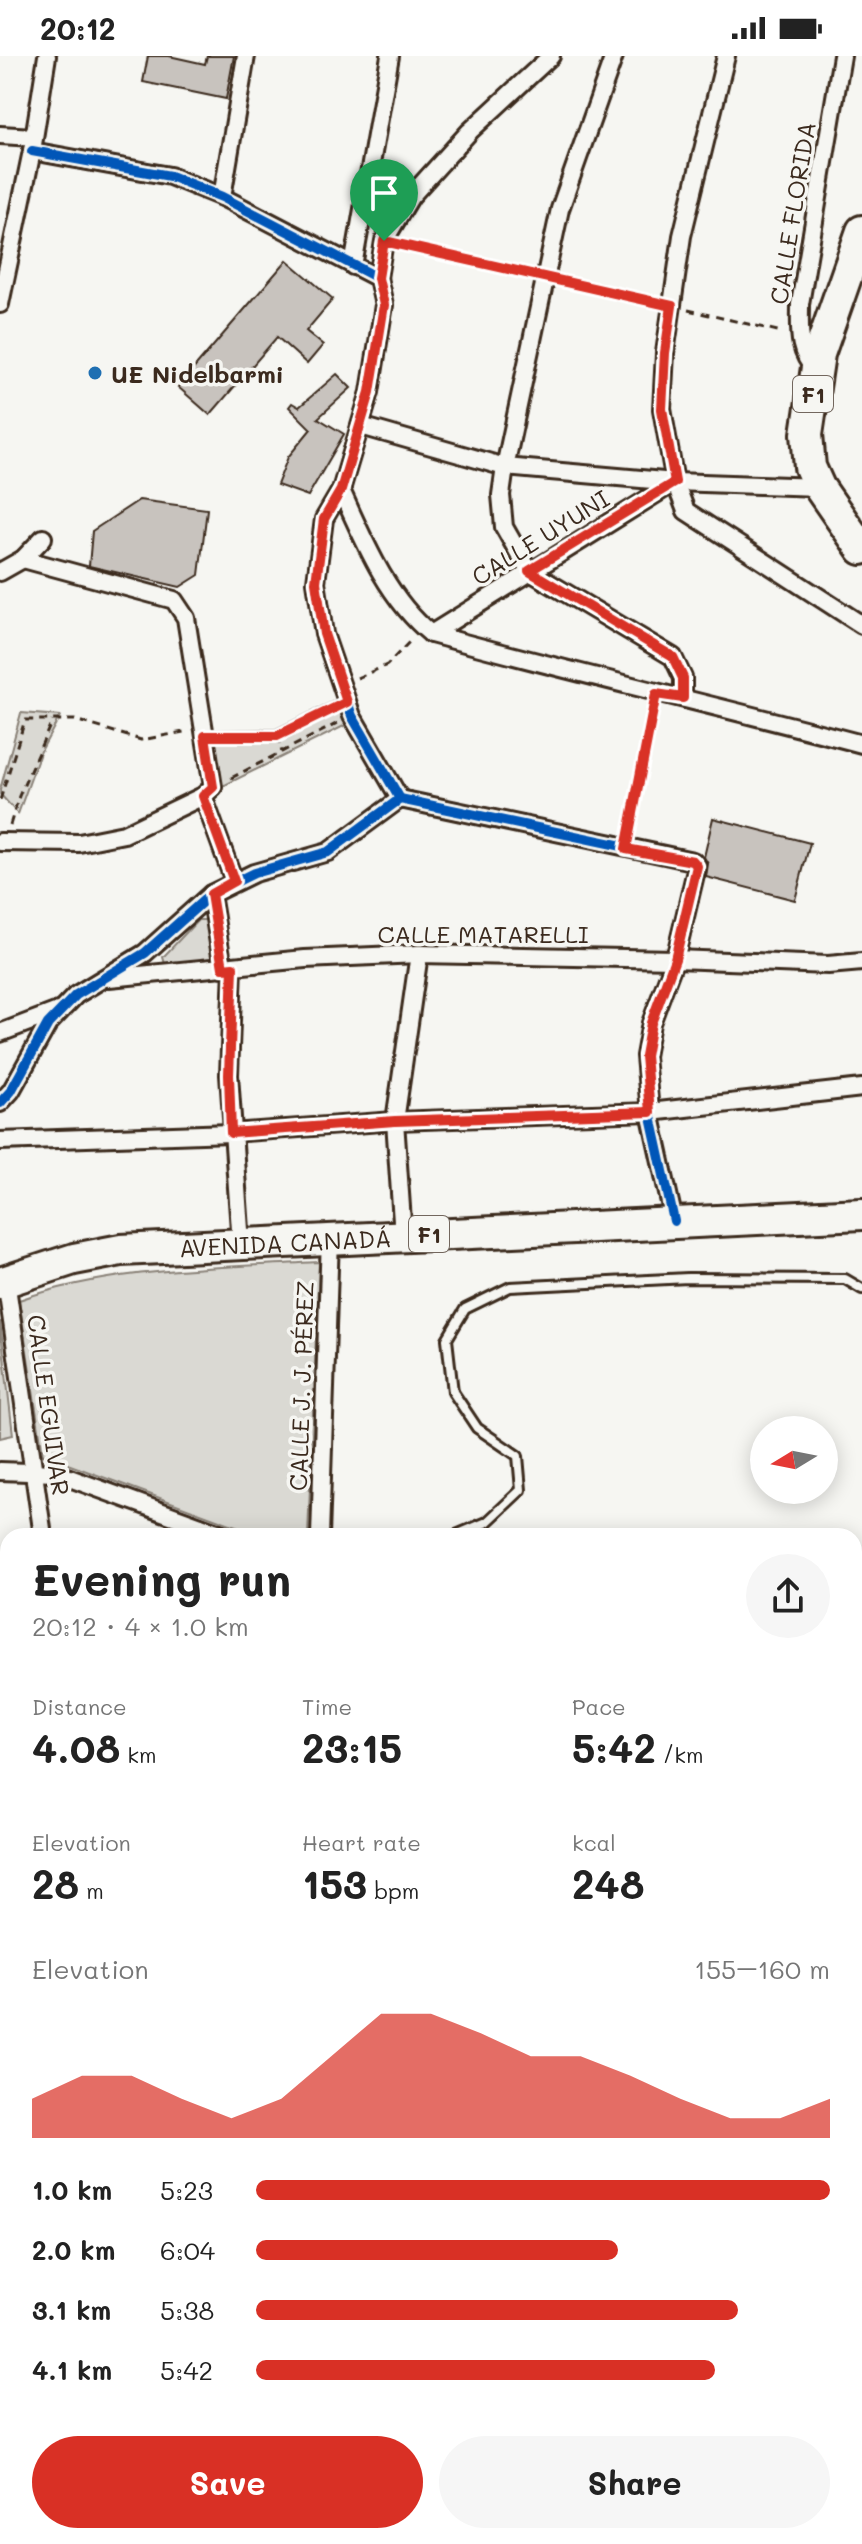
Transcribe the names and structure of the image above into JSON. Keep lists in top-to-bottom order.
{
  "streets": {
    "highway": ["F1", "AVENIDA CANADÁ"],
    "street": [
      "CALLE FLORIDA",
      "CALLE UYUNI",
      "CALLE MATARELLI",
      "CALLE J. J. PÉREZ",
      "CALLE EGUIVAR"
    ]
  },
  "crossings": [
    ["CALLE FLORIDA", "F1"],
    ["AVENIDA CANADÁ", "CALLE J. J. PÉREZ"],
    ["AVENIDA CANADÁ", "CALLE EGUIVAR"]
  ],
  "places": ["UE Nidelbarmi"],
  "north": "left",
  "page": {
    "status": "20:12",
    "heading": ["Evening run", "20:12 · 4 × 1.0 km"],
    "stats": [
      ["Distance", "4.08 km"],
      ["Time", "23:15"],
      ["Pace", "5:42 /km"],
      ["Elevation", "28 m"],
      ["Heart rate", "153 bpm"],
      ["kcal", "248"]
    ],
    "chart": ["Elevation", "155–160 m"],
    "list": [
      {
        "name": "1.0 km",
        "note": "5:23"
      },
      {
        "name": "2.0 km",
        "note": "6:04"
      },
      {
        "name": "3.1 km",
        "note": "5:38"
      },
      {
        "name": "4.1 km",
        "note": "5:42"
      }
    ],
    "buttons": ["Save", "Share"]
  }
}
